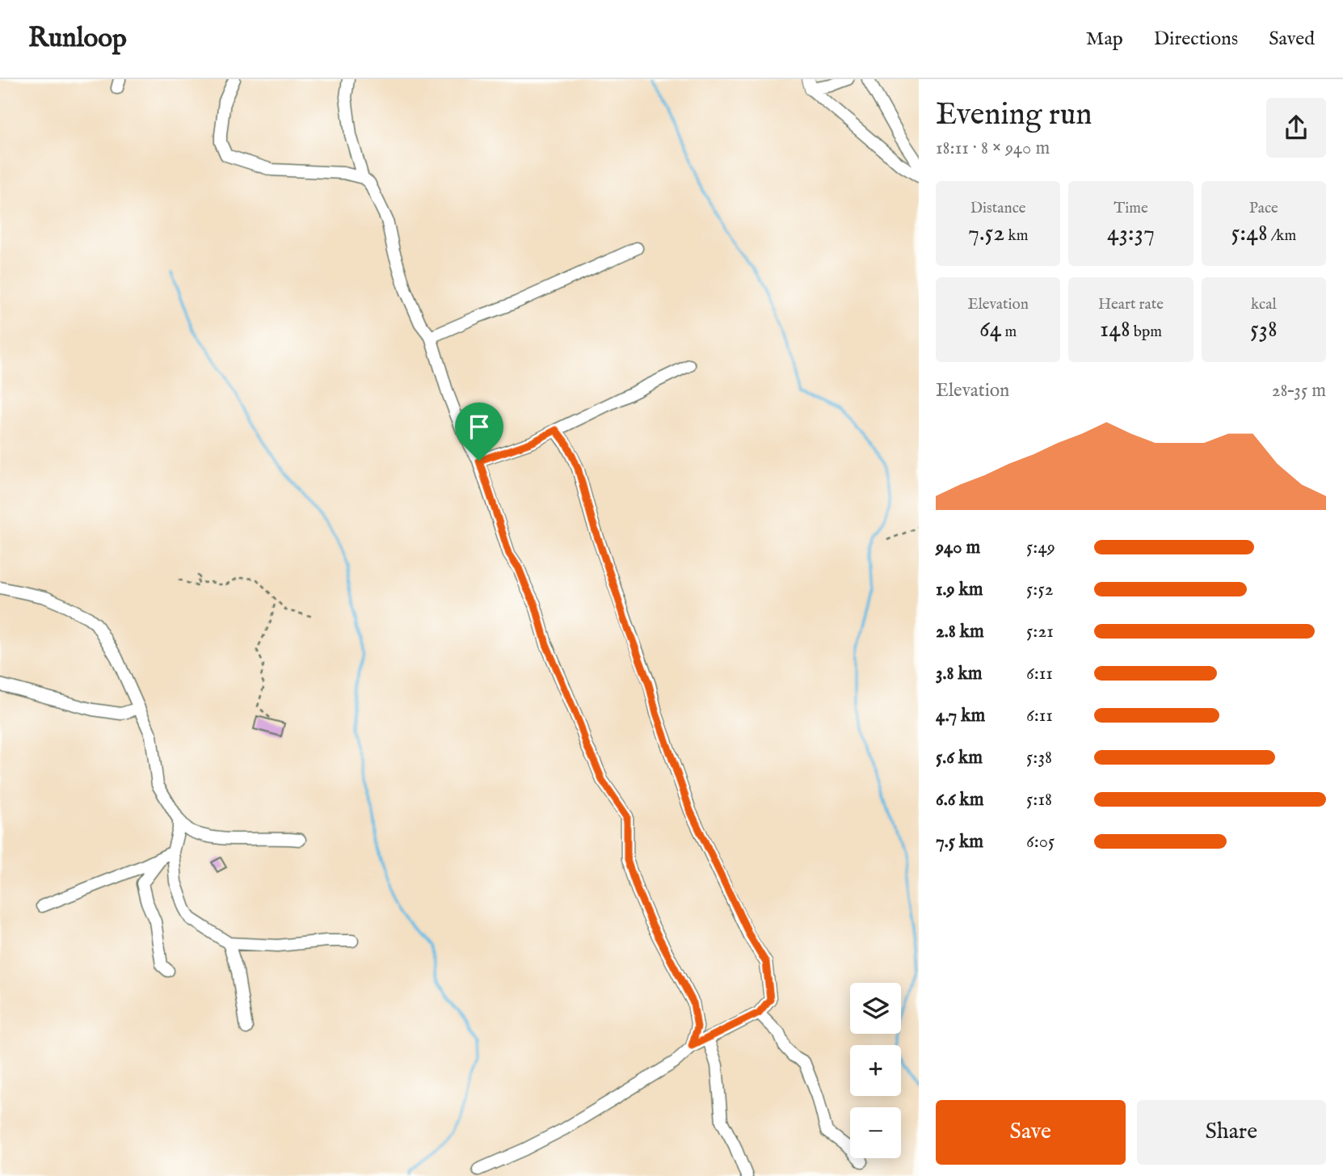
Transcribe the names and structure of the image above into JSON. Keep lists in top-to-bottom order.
{
  "page": {
    "header": "Runloop",
    "nav": ["Map", "Directions", "Saved"],
    "heading": ["Evening run", "18:11 · 8 × 940 m"],
    "stats": [
      ["Distance", "7.52 km"],
      ["Time", "43:37"],
      ["Pace", "5:48 /km"],
      ["Elevation", "64 m"],
      ["Heart rate", "148 bpm"],
      ["kcal", "538"]
    ],
    "chart": ["Elevation", "28–35 m"],
    "list": [
      {
        "name": "940 m",
        "note": "5:49"
      },
      {
        "name": "1.9 km",
        "note": "5:52"
      },
      {
        "name": "2.8 km",
        "note": "5:21"
      },
      {
        "name": "3.8 km",
        "note": "6:11"
      },
      {
        "name": "4.7 km",
        "note": "6:11"
      },
      {
        "name": "5.6 km",
        "note": "5:38"
      },
      {
        "name": "6.6 km",
        "note": "5:18"
      },
      {
        "name": "7.5 km",
        "note": "6:05"
      }
    ],
    "map_buttons": ["+", "−"],
    "buttons": ["Save", "Share"]
  }
}
